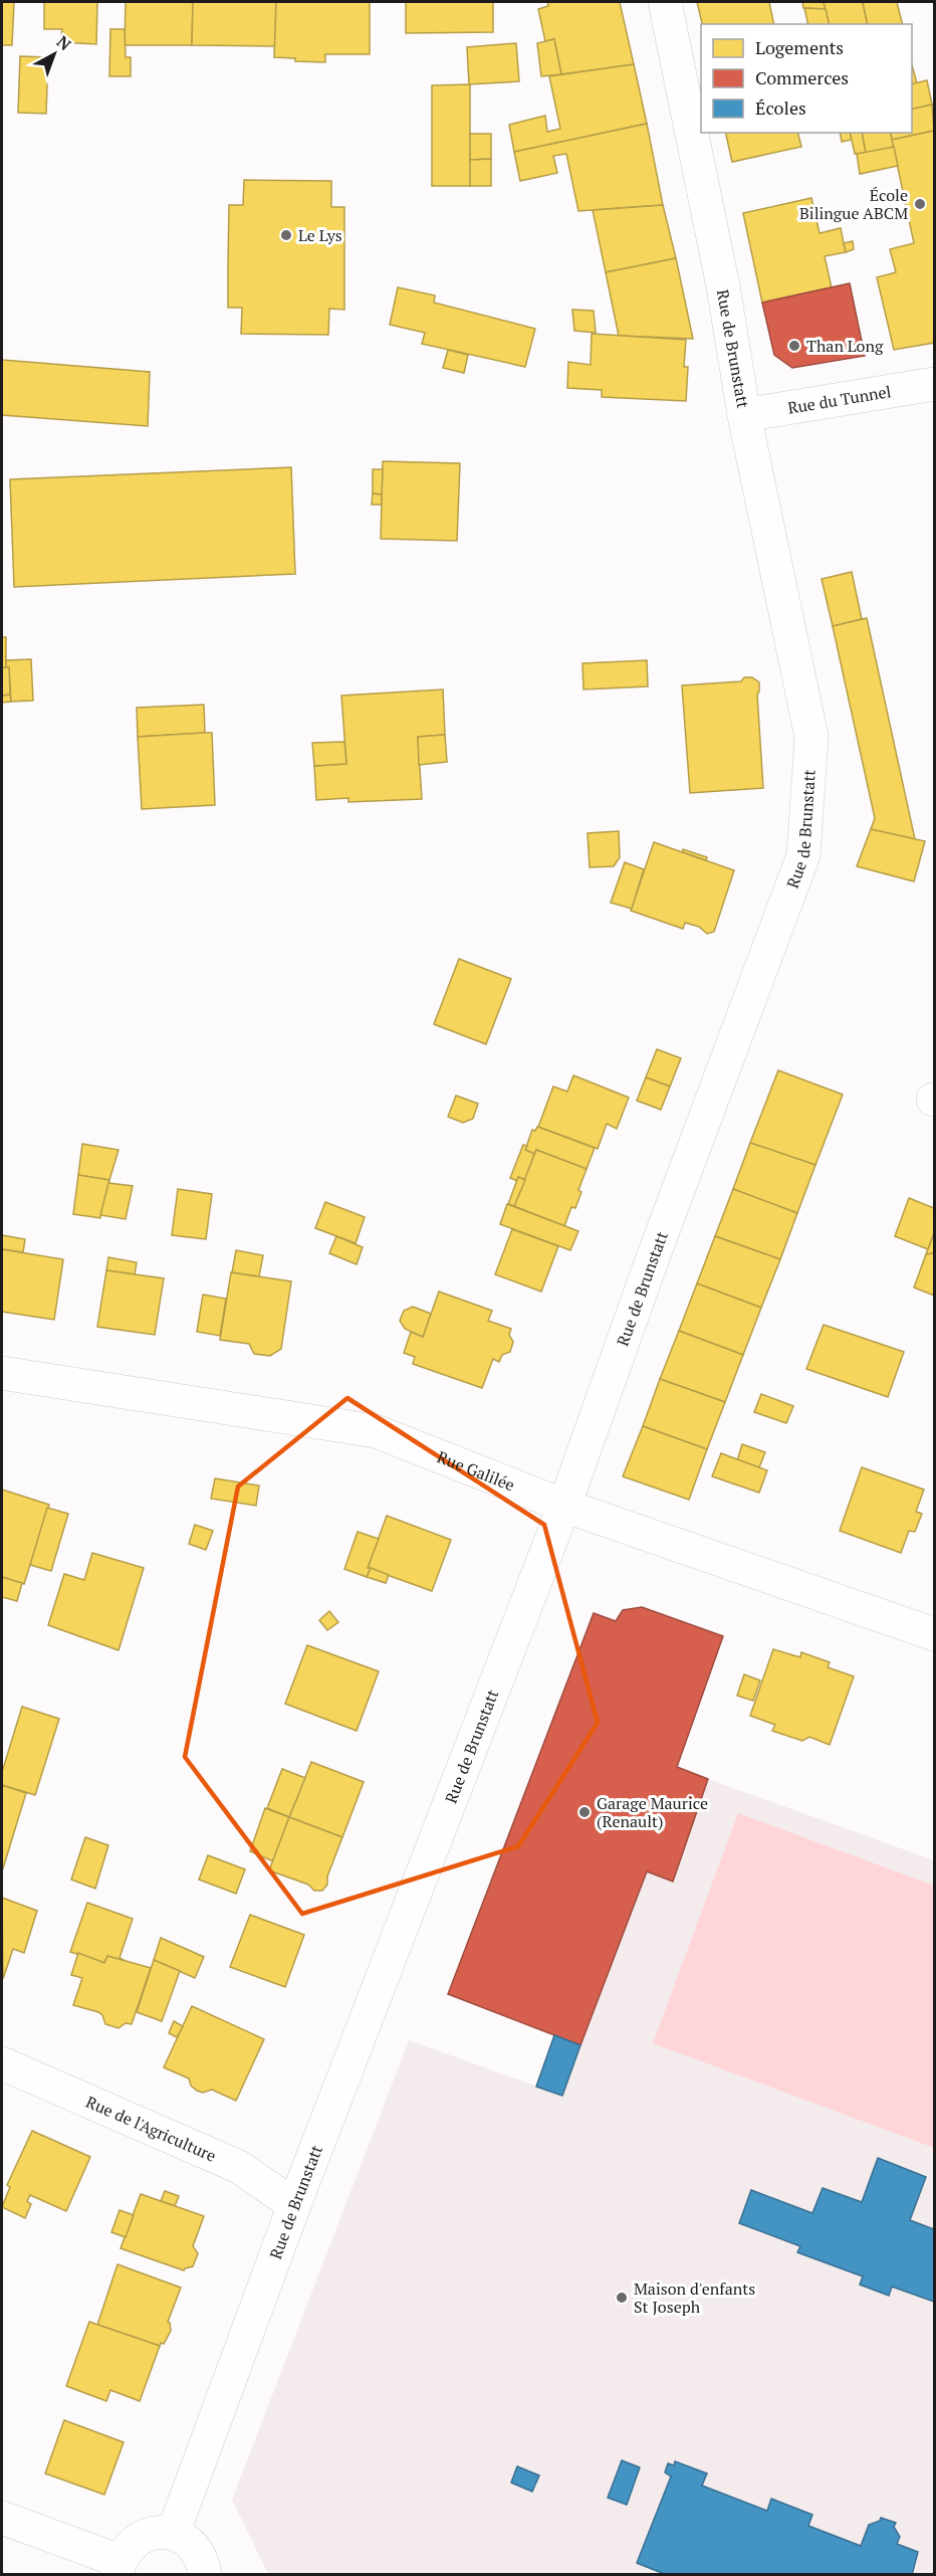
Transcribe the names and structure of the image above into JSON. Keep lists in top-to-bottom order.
{
  "streets": {
    "street": [
      "Rue de Brunstatt",
      "Rue du Tunnel",
      "Rue Galilée",
      "Rue de l'Agriculture"
    ]
  },
  "crossings": [
    ["Rue de Brunstatt", "Rue du Tunnel"],
    ["Rue de Brunstatt", "Rue Galilée"],
    ["Rue de Brunstatt", "Rue de l'Agriculture"]
  ],
  "places": [
    "École Bilingue ABCM",
    "Le Lys",
    "Than Long",
    "Garage Maurice (Renault)",
    "Maison d'enfants St Joseph"
  ],
  "legend": ["Logements", "Commerces", "Écoles"],
  "north": "top right"
}
